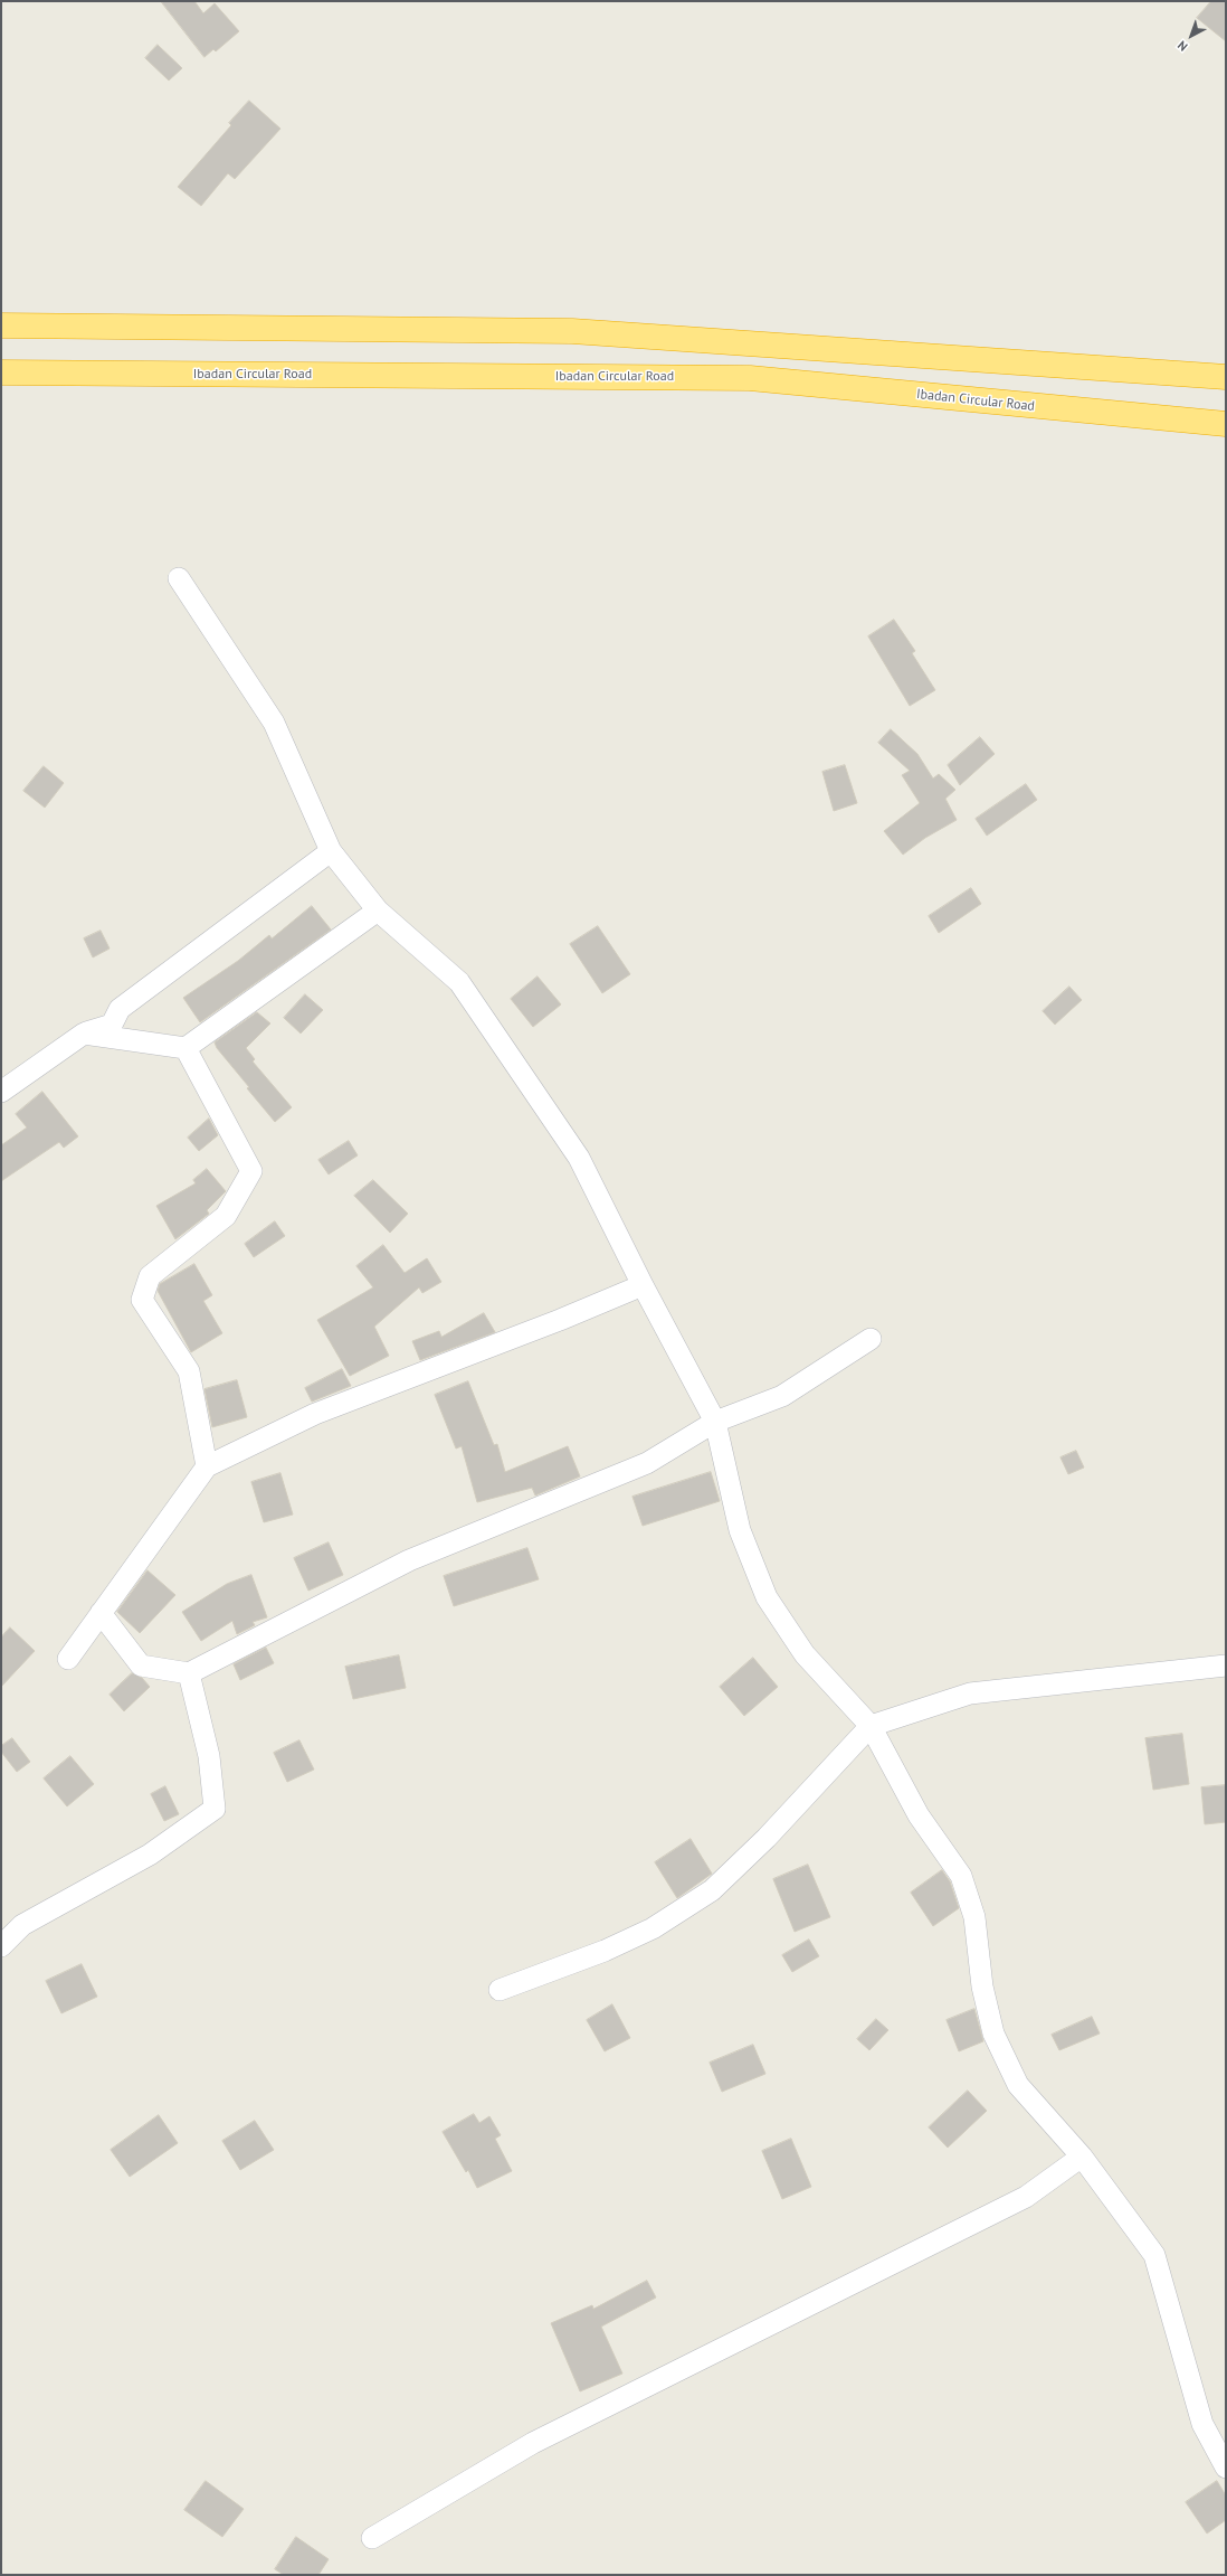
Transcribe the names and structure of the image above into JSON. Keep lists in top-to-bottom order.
{
  "streets": {
    "highway": ["Ibadan Circular Road"]
  },
  "north": "bottom left"
}
